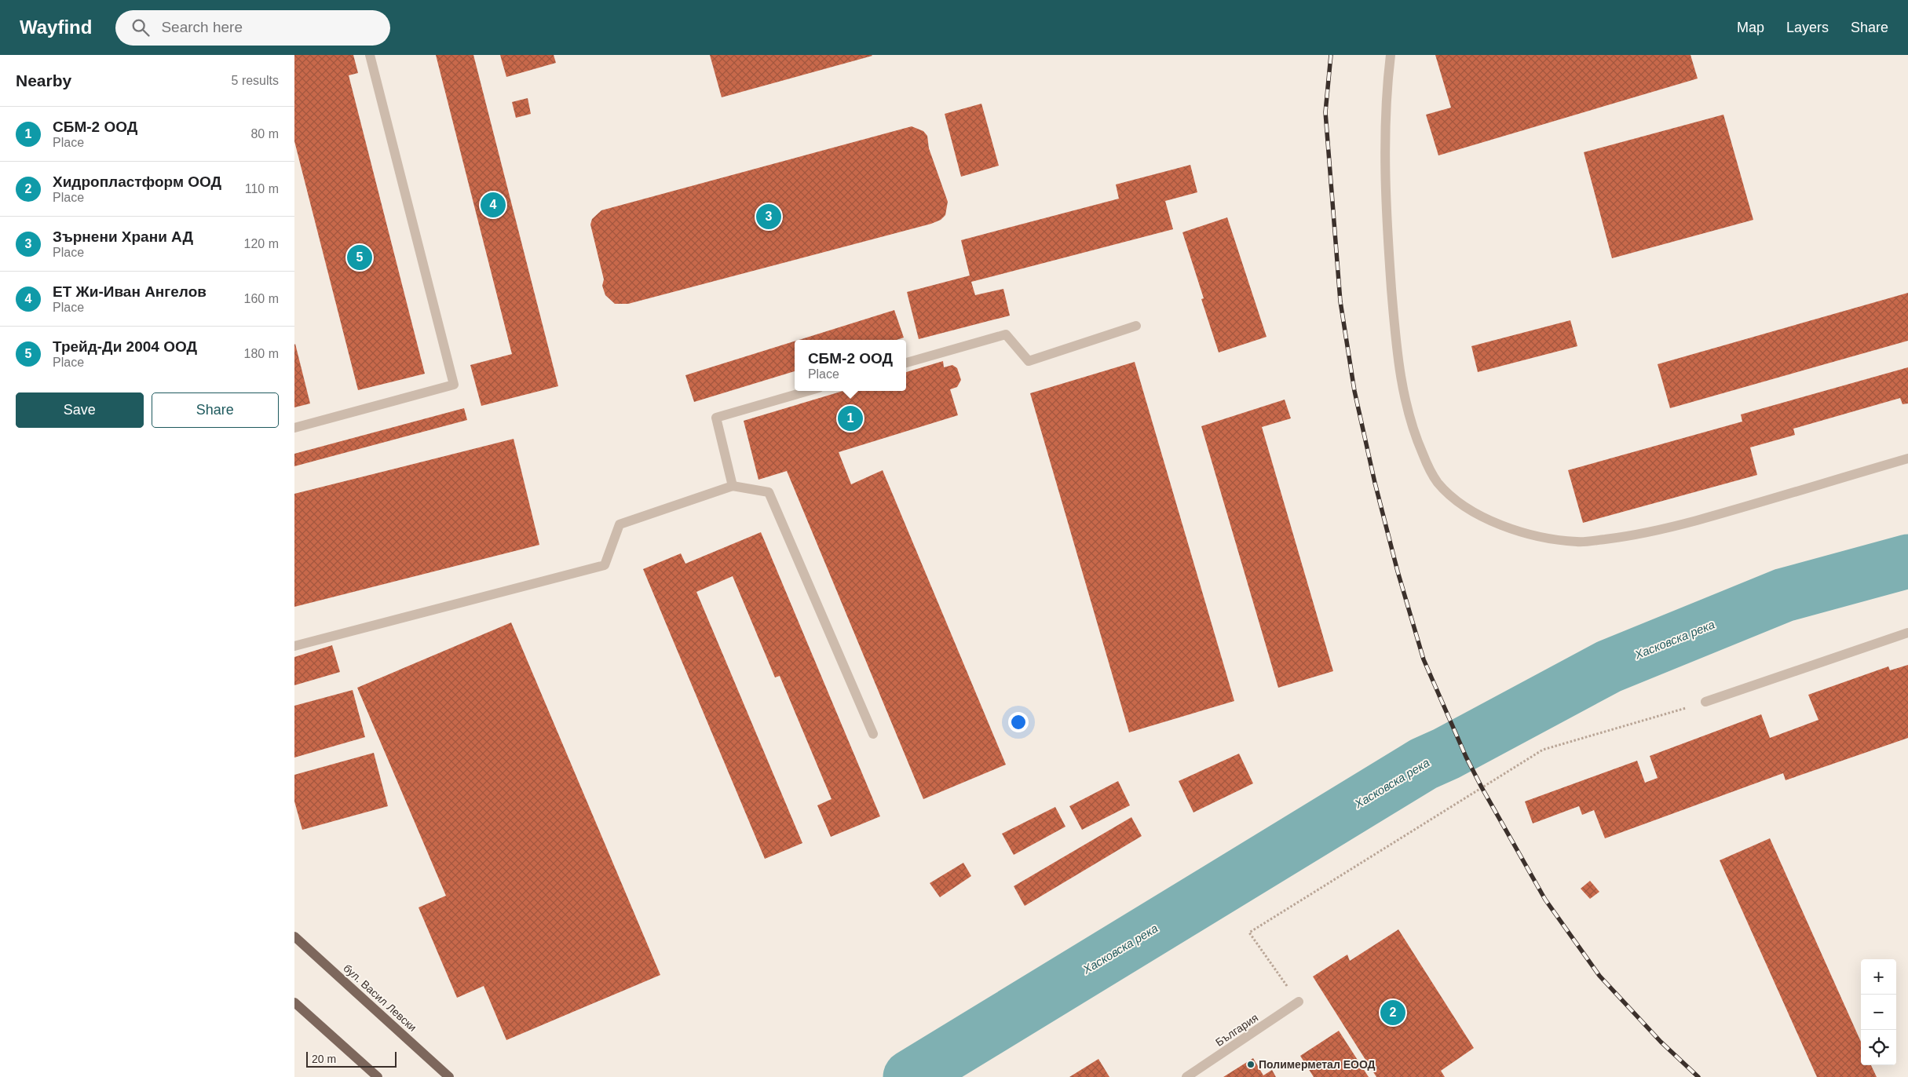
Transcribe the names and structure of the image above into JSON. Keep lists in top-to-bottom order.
{
  "streets": {
    "main road": ["бул. Васил Левски"],
    "street": ["България"]
  },
  "water": ["Хасковска река"],
  "places": ["Полимерметал ЕООД"],
  "scale_bar": "20 m",
  "page": {
    "header": "Wayfind",
    "search": "Search here",
    "nav": ["Map", "Layers", "Share"],
    "heading": ["Nearby", "5 results"],
    "list": [
      {
        "mark": "1",
        "name": "СБМ-2 ООД",
        "note": "Place",
        "value": "80 m"
      },
      {
        "mark": "2",
        "name": "Хидропластформ ООД",
        "note": "Place",
        "value": "110 m"
      },
      {
        "mark": "3",
        "name": "Зърнени Храни АД",
        "note": "Place",
        "value": "120 m"
      },
      {
        "mark": "4",
        "name": "ЕТ Жи-Иван Ангелов",
        "note": "Place",
        "value": "160 m"
      },
      {
        "mark": "5",
        "name": "Трейд-Ди 2004 ООД",
        "note": "Place",
        "value": "180 m"
      }
    ],
    "pins": [
      "4",
      "3",
      "5",
      "1",
      "2"
    ],
    "popup": ["СБМ-2 ООД", "Place"],
    "buttons": ["Save", "Share"],
    "map_buttons": ["+", "−"],
    "scale": "20 m"
  }
}
